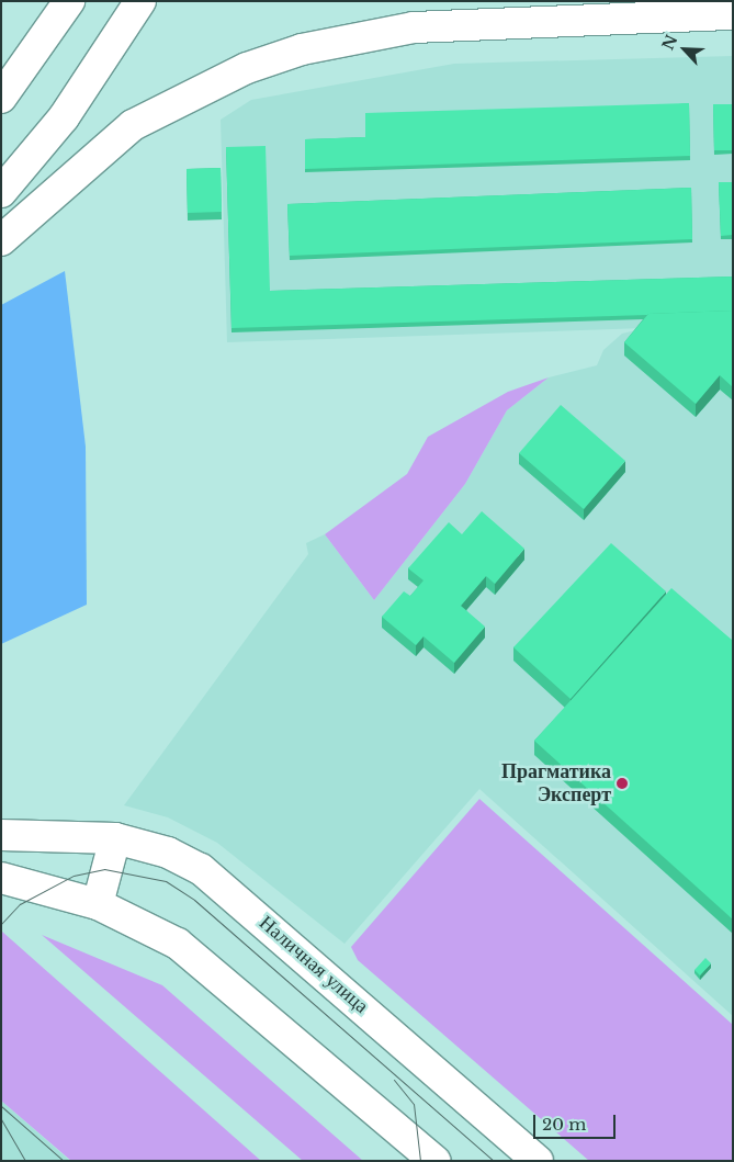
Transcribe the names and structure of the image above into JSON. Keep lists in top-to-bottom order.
{
  "streets": {
    "main road": ["Наличная улица"]
  },
  "places": ["Прагматика Эксперт"],
  "scale_bar": "20 m",
  "north": "top left"
}
